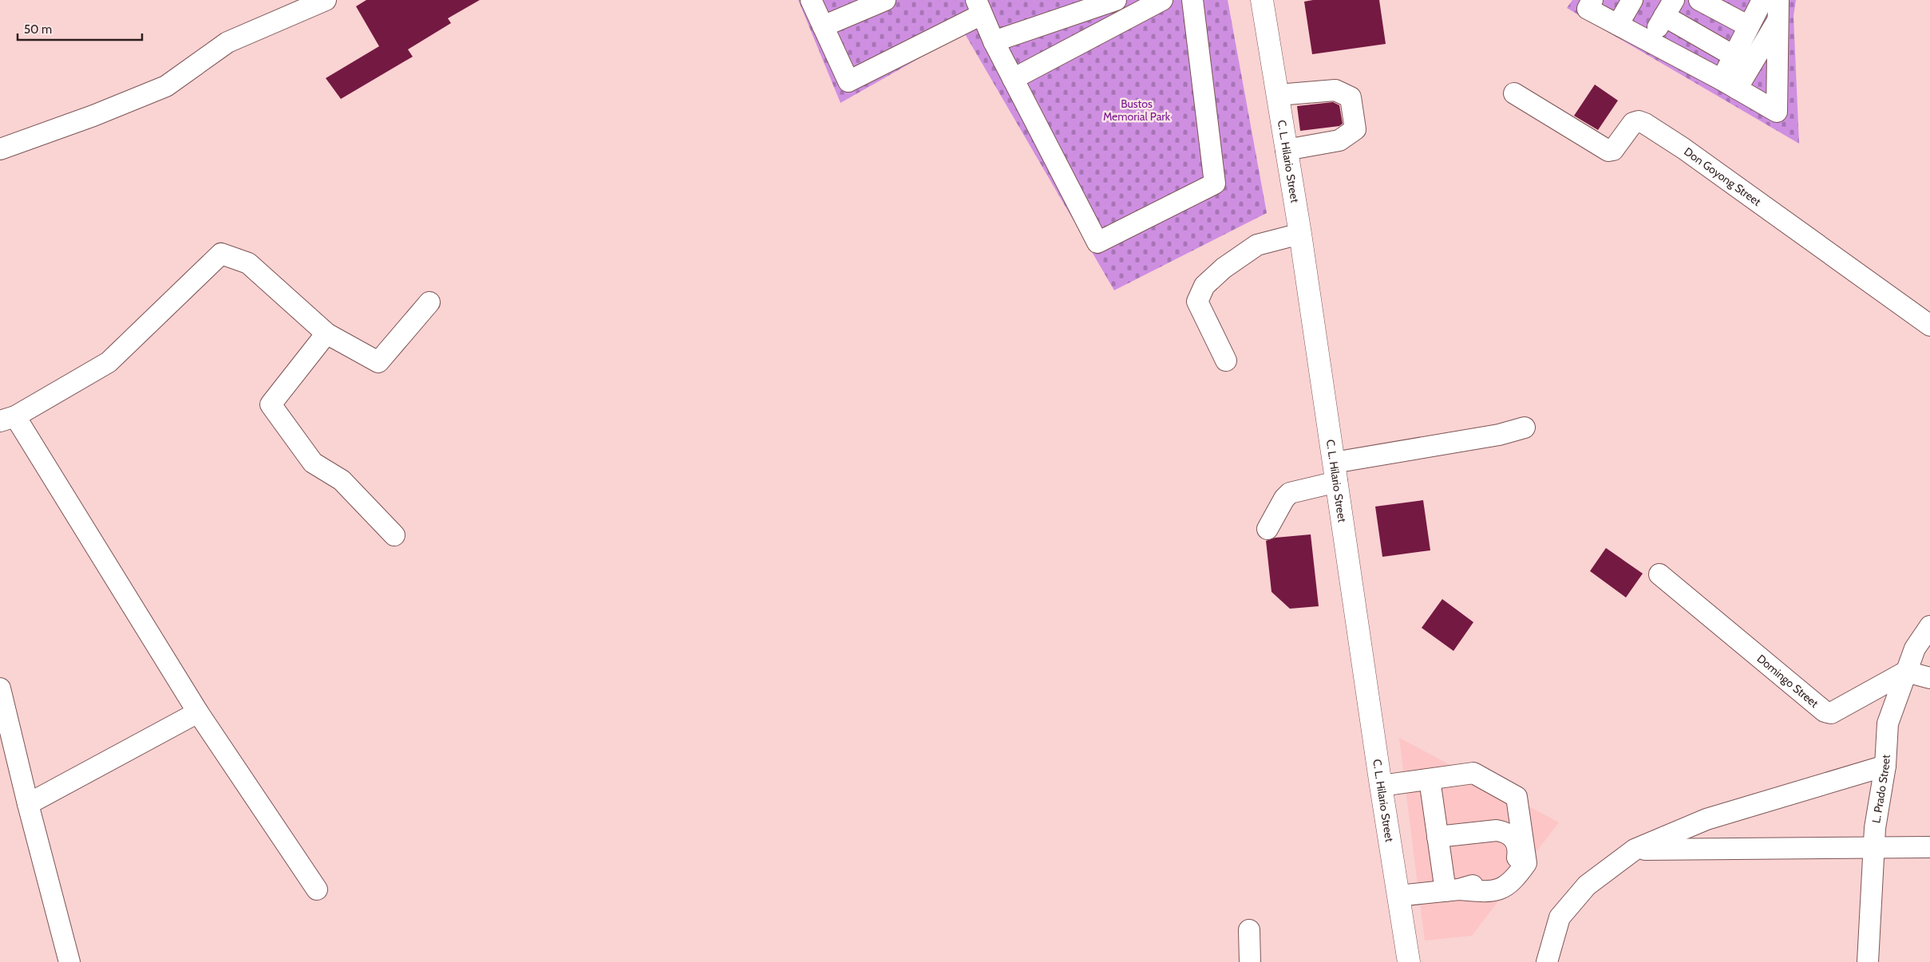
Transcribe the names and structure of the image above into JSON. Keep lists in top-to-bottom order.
{
  "streets": {
    "main road": ["C. L. Hilario Street"],
    "street": ["Don Goyong Street", "Domingo Street", "L. Prado Street"]
  },
  "crossings": [
    ["Domingo Street", "L. Prado Street"]
  ],
  "parks": ["Bustos Memorial Park"],
  "scale_bar": "50 m"
}
